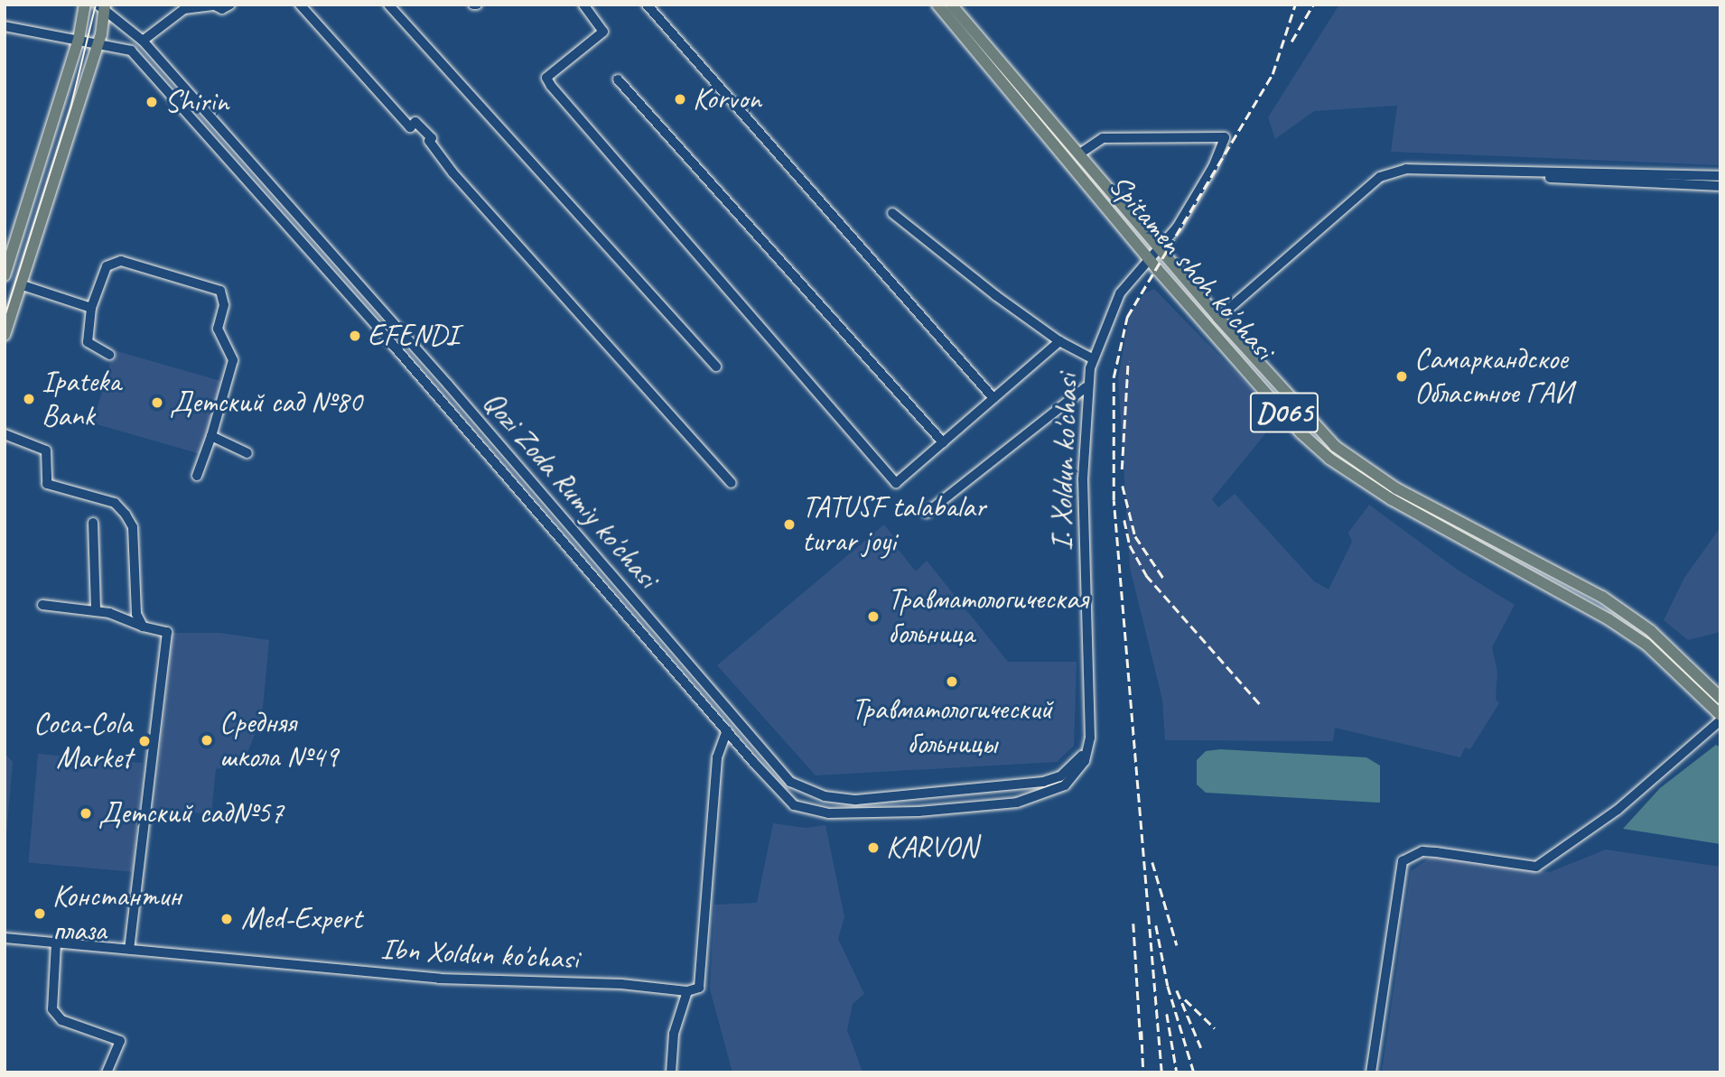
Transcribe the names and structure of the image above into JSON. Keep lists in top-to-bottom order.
{
  "streets": {
    "main road": ["Spitamen shoh ko'chasi", "D065"],
    "street": ["I. Xoldun ko'chasi", "Qozi Zoda Rumiy ko'chasi", "Ibn Xoldun ko'chasi"]
  },
  "crossings": [
    ["Spitamen shoh ko'chasi", "I. Xoldun ko'chasi"],
    ["I. Xoldun ko'chasi", "Qozi Zoda Rumiy ko'chasi"]
  ],
  "places": [
    "Korvon",
    "Shirin",
    "EFENDI",
    "Самаркандское Областное ГАИ",
    "Ipateka Bank",
    "Детский сад №80",
    "TATUSF talabalar turar joyi",
    "Травматологическая больница",
    "Травматологический больницы",
    "Средняя школа №49",
    "Coca-Cola Market",
    "Детский сад№57",
    "KARVON",
    "Константин плаза",
    "Med-Expert"
  ]
}
